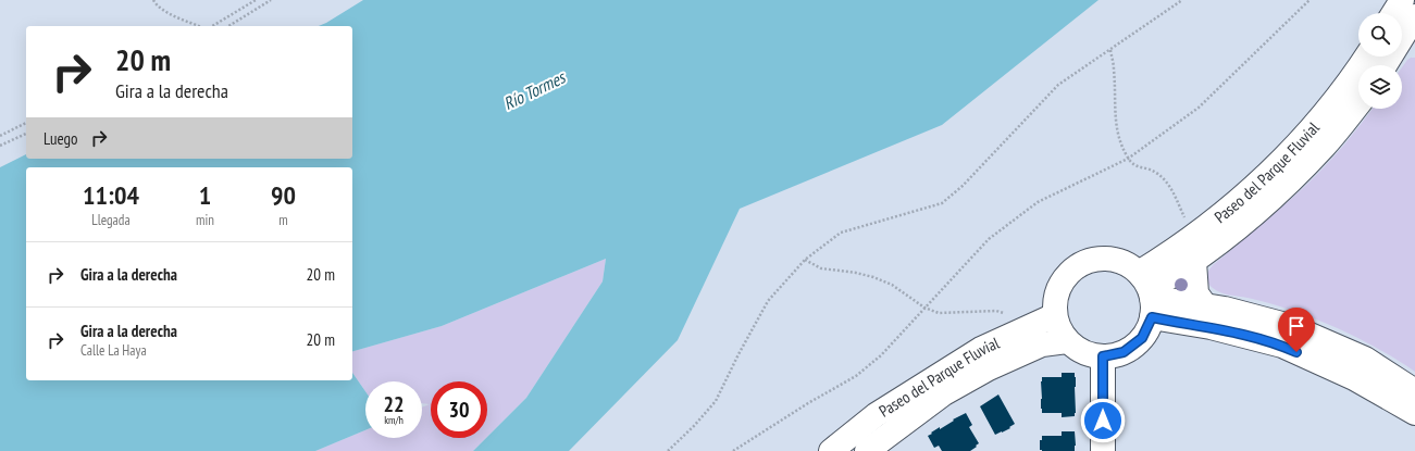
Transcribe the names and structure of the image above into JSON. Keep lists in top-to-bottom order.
{
  "streets": {
    "street": ["Paseo del Parque Fluvial"]
  },
  "water": ["Río Tormes"],
  "page": {
    "turn": ["20 m", "Gira a la derecha"],
    "then": "Luego",
    "eta": [
      "11:04",
      "Llegada",
      "1",
      "min",
      "90",
      "m"
    ],
    "list": [
      {
        "name": "Gira a la derecha",
        "value": "20 m"
      },
      {
        "name": "Gira a la derecha",
        "note": "Calle La Haya",
        "value": "20 m"
      }
    ],
    "speed": "22 km/h",
    "limit": "30"
  }
}
